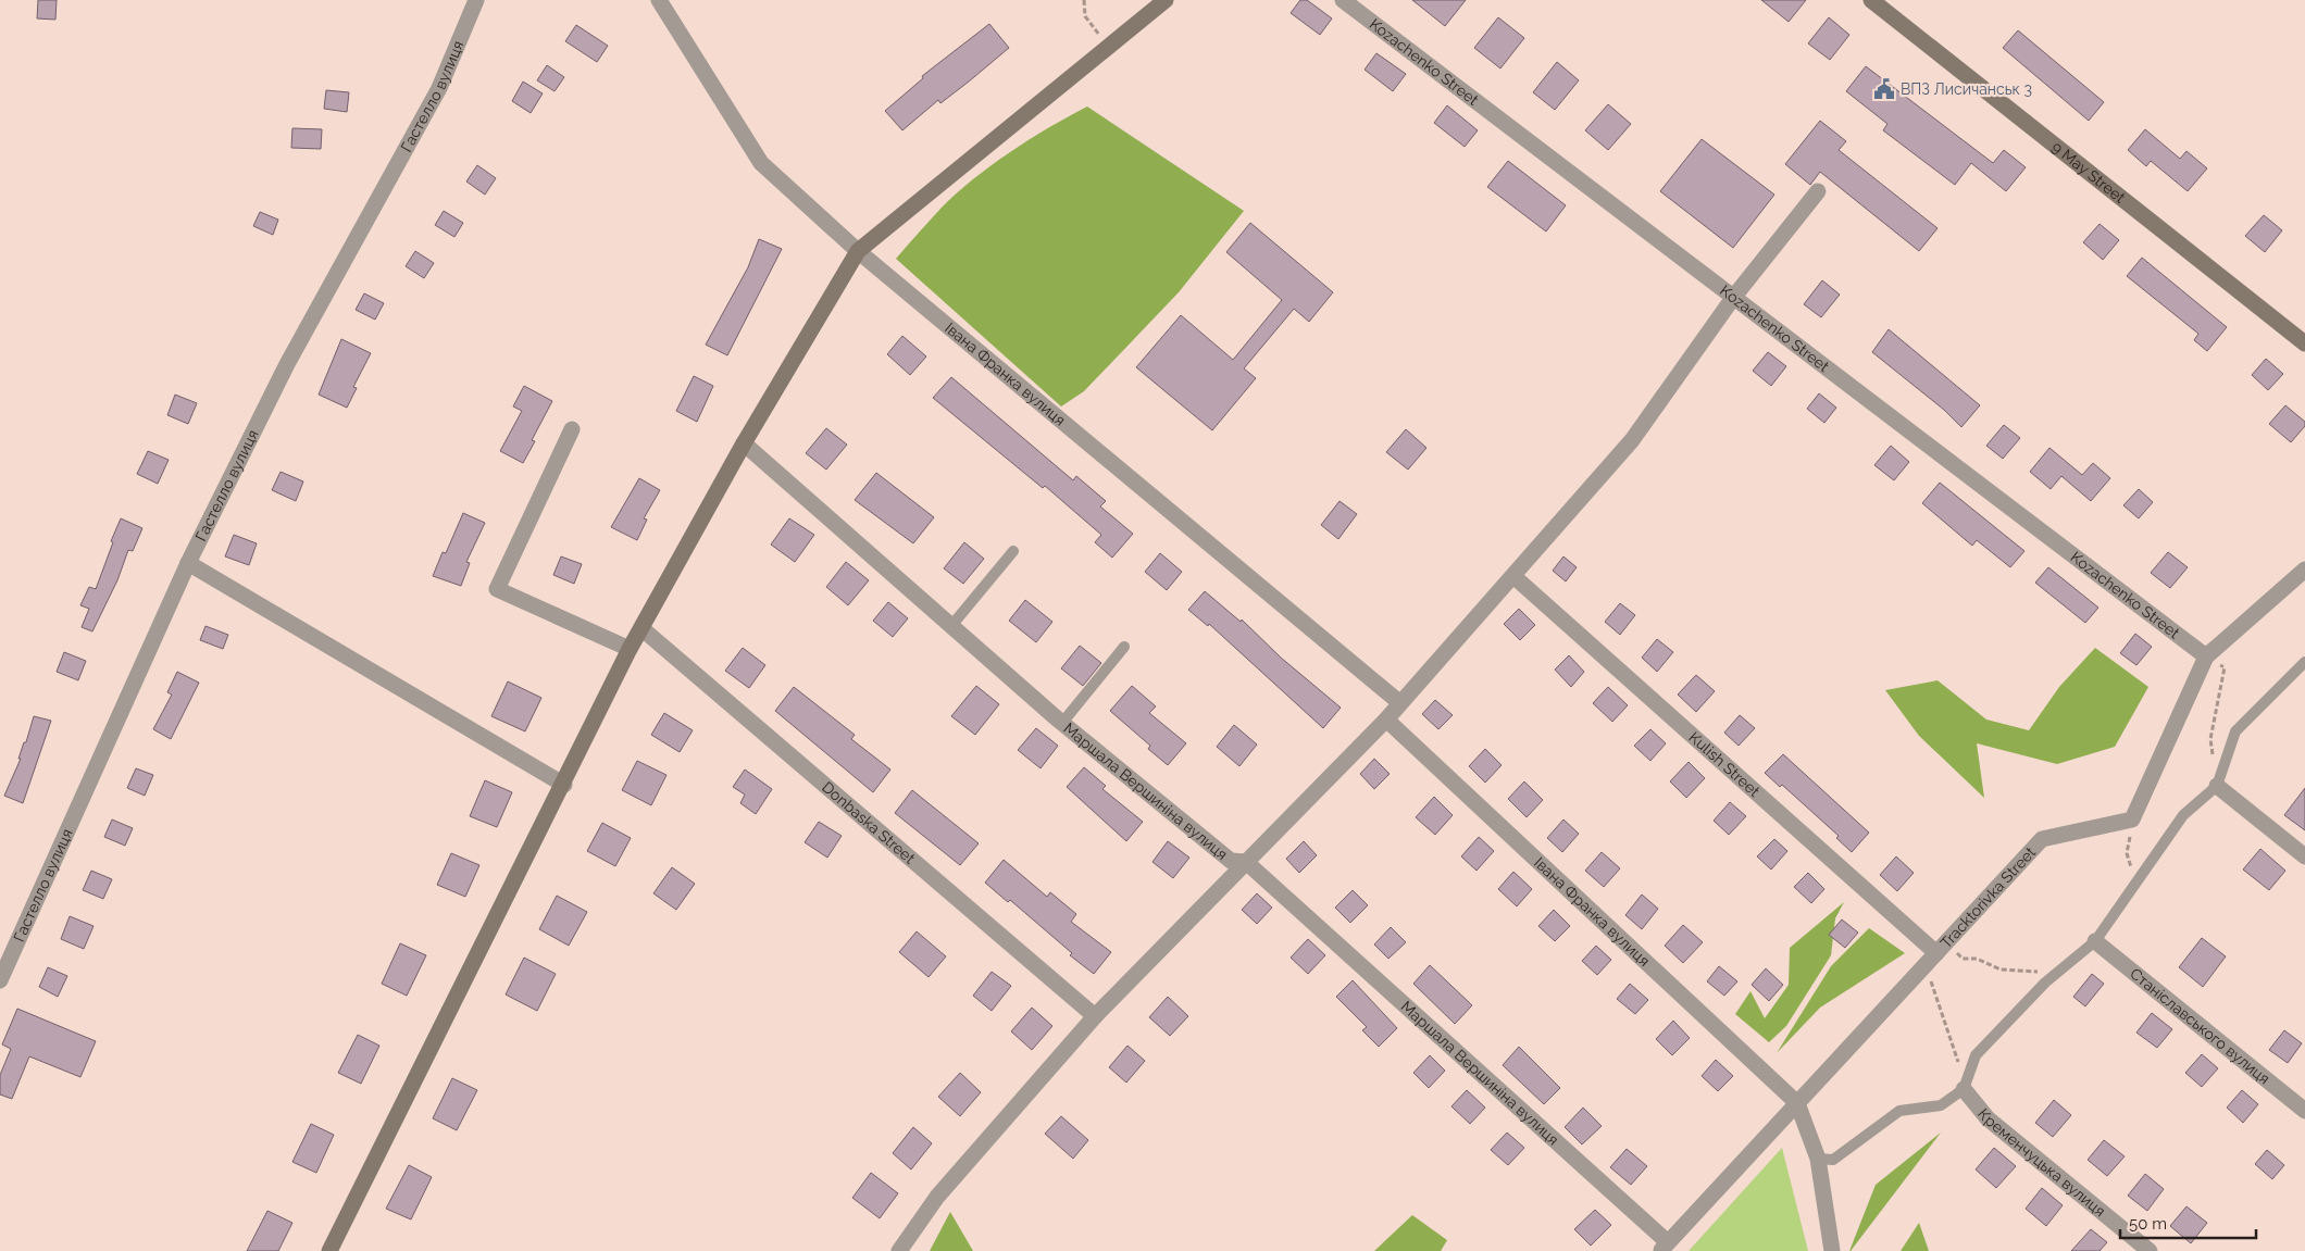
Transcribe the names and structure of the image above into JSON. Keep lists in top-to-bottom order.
{
  "streets": {
    "main road": ["9 May Street"],
    "street": [
      "Kozachenko Street",
      "Гастелло вулиця",
      "Івана Франка вулиця",
      "Kulish Street",
      "Маршала Вершиніна вулиця",
      "Donbaska Street",
      "Tracktorivka Street",
      "Станіславського вулиця",
      "Кременчуцька вулиця"
    ]
  },
  "crossings": [
    ["Івана Франка вулиця", "Tracktorivka Street"],
    ["Kulish Street", "Tracktorivka Street"],
    ["Маршала Вершиніна вулиця", "Tracktorivka Street"]
  ],
  "places": {
    "public building": ["ВПЗ Лисичанськ 3"]
  },
  "scale_bar": "50 m"
}
